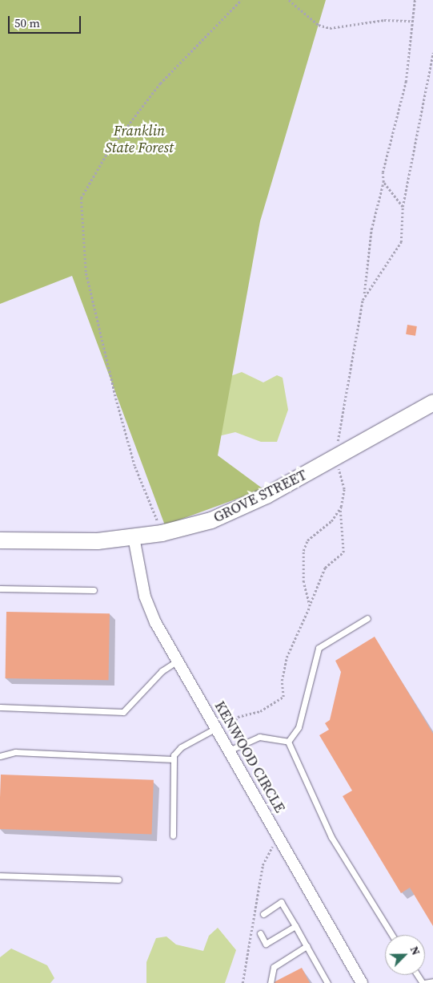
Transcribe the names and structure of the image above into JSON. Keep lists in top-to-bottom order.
{
  "streets": {
    "main road": ["GROVE STREET"],
    "street": ["KENWOOD CIRCLE"]
  },
  "crossings": [
    ["GROVE STREET", "KENWOOD CIRCLE"]
  ],
  "parks": ["Franklin State Forest"],
  "scale_bar": "50 m",
  "north": "top right"
}
